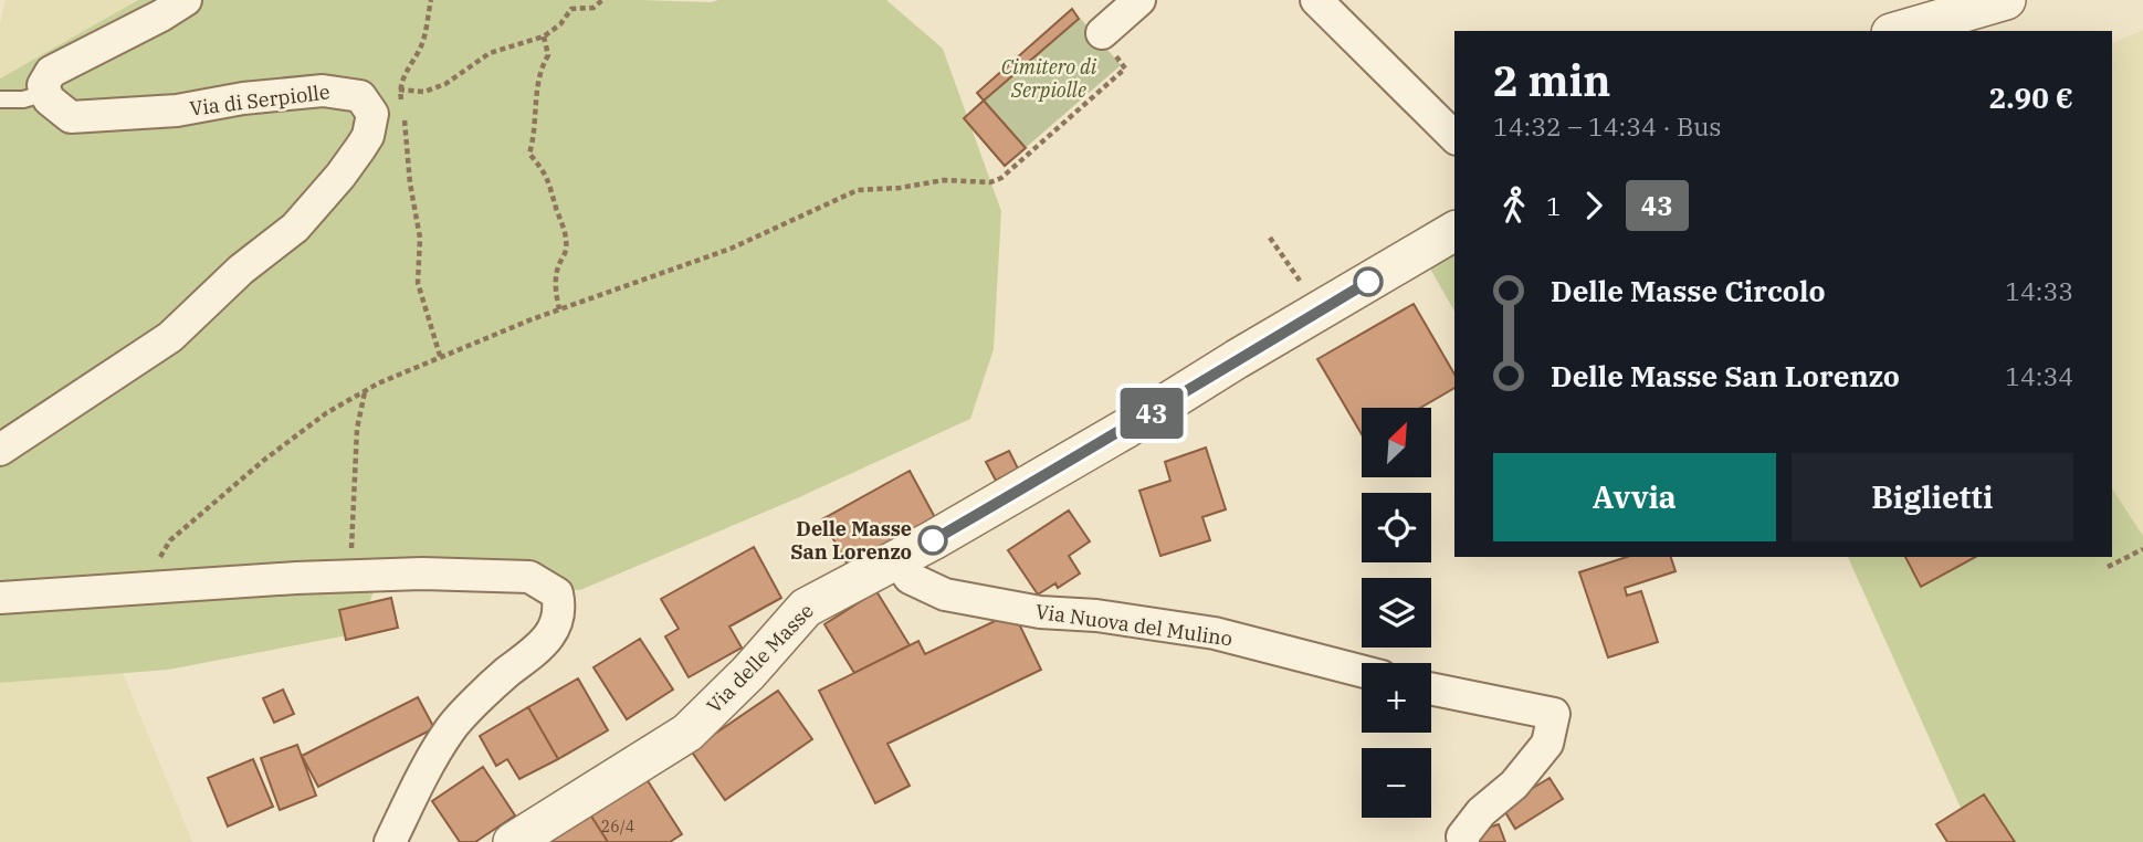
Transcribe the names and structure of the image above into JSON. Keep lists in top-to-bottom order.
{
  "streets": {
    "street": ["Via di Serpiolle", "Via Nuova del Mulino", "Via delle Masse"]
  },
  "crossings": [
    ["Via Nuova del Mulino", "Via delle Masse"]
  ],
  "parks": ["Cimitero di Serpiolle"],
  "places": ["Delle Masse San Lorenzo"],
  "lines": ["bus line 43"],
  "house_numbers": ["26/4"],
  "north": "top right",
  "page": {
    "on_map": "43",
    "heading": ["2 min", "14:32 – 14:34 · Bus", "2.90 €"],
    "legs": ["1", "43"],
    "list": [
      {
        "name": "Delle Masse Circolo",
        "value": "14:33"
      },
      {
        "name": "Delle Masse San Lorenzo",
        "value": "14:34"
      }
    ],
    "map_buttons": ["+", "−"],
    "buttons": ["Avvia", "Biglietti"]
  }
}
